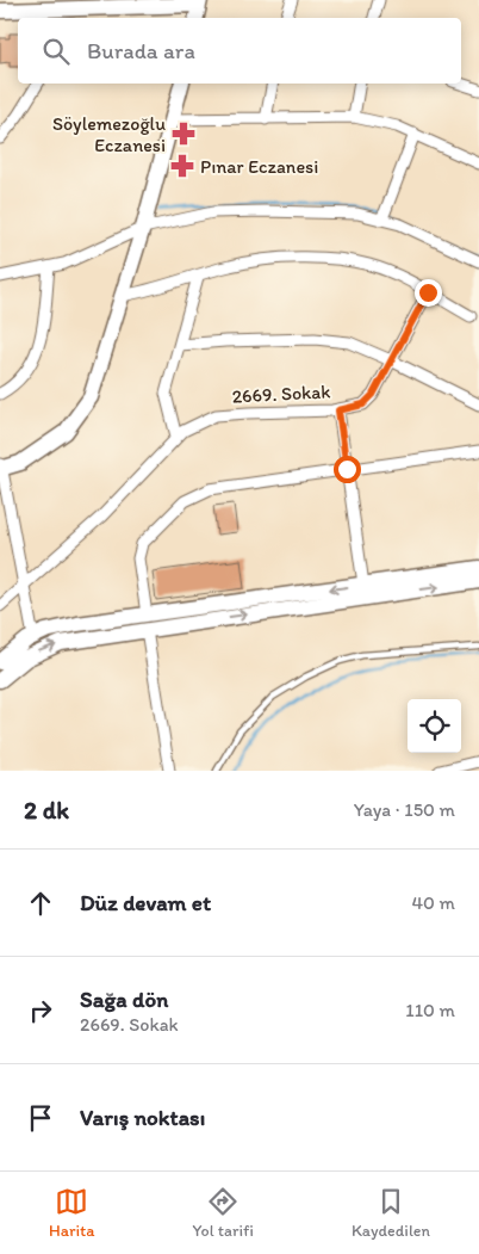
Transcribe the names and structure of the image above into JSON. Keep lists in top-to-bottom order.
{
  "streets": {
    "street": ["2669. Sokak"]
  },
  "places": {
    "pharmacy": ["Söylemezoğlu Eczanesi", "Pınar Eczanesi"]
  },
  "page": {
    "search": "Burada ara",
    "heading": ["2 dk", "Yaya · 150 m"],
    "list": [
      ["Düz devam et", "40 m"],
      ["Sağa dön", "2669. Sokak", "110 m"],
      "Varış noktası"
    ],
    "nav": ["Harita", "Yol tarifi", "Kaydedilen"]
  }
}
